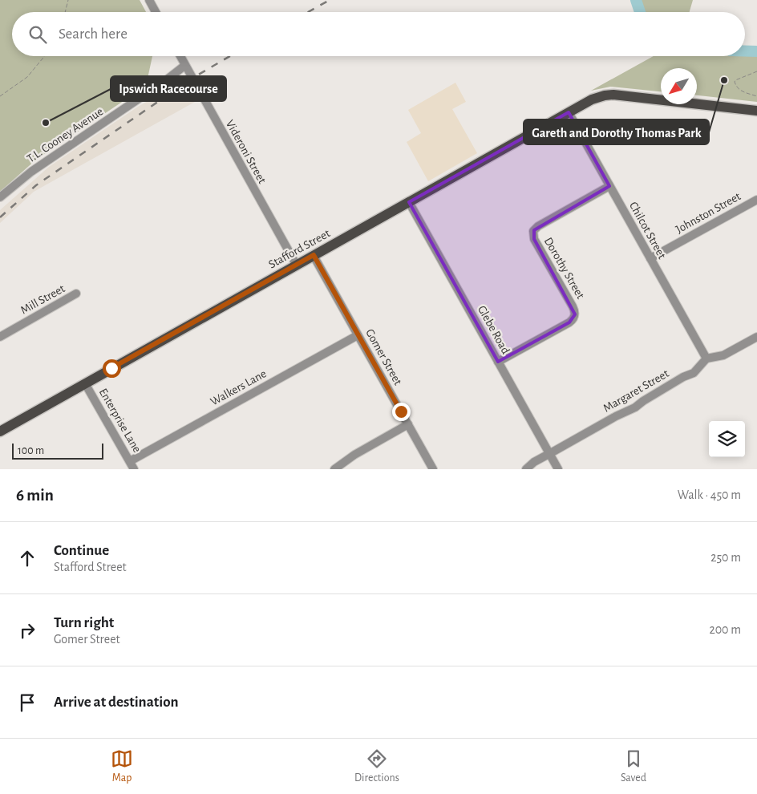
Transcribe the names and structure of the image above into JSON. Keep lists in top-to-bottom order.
{
  "streets": {
    "main road": ["Stafford Street"],
    "street": [
      "T.L. Cooney Avenue",
      "Videroni Street",
      "Johnston Street",
      "Chilcot Street",
      "Dorothy Street",
      "Mill Street",
      "Glebe Road",
      "Gomer Street",
      "Walkers Lane",
      "Margaret Street",
      "Enterprise Lane"
    ]
  },
  "crossings": [
    ["T.L. Cooney Avenue", "Videroni Street"],
    ["Videroni Street", "Stafford Street"],
    ["Johnston Street", "Chilcot Street"],
    ["Chilcot Street", "Stafford Street"],
    ["Chilcot Street", "Dorothy Street"],
    ["Chilcot Street", "Margaret Street"],
    ["Stafford Street", "Glebe Road"],
    ["Stafford Street", "Gomer Street"],
    ["Stafford Street", "Enterprise Lane"],
    ["Dorothy Street", "Glebe Road"],
    ["Glebe Road", "Margaret Street"],
    ["Gomer Street", "Walkers Lane"],
    ["Walkers Lane", "Enterprise Lane"]
  ],
  "places": ["Gareth and Dorothy Thomas Park", "Ipswich Racecourse"],
  "scale_bar": "100 m",
  "north": "bottom left",
  "page": {
    "search": "Search here",
    "scale": "100 m",
    "heading": ["6 min", "Walk · 450 m"],
    "list": [
      ["Continue", "Stafford Street", "250 m"],
      ["Turn right", "Gomer Street", "200 m"],
      "Arrive at destination"
    ],
    "nav": ["Map", "Directions", "Saved"]
  }
}
